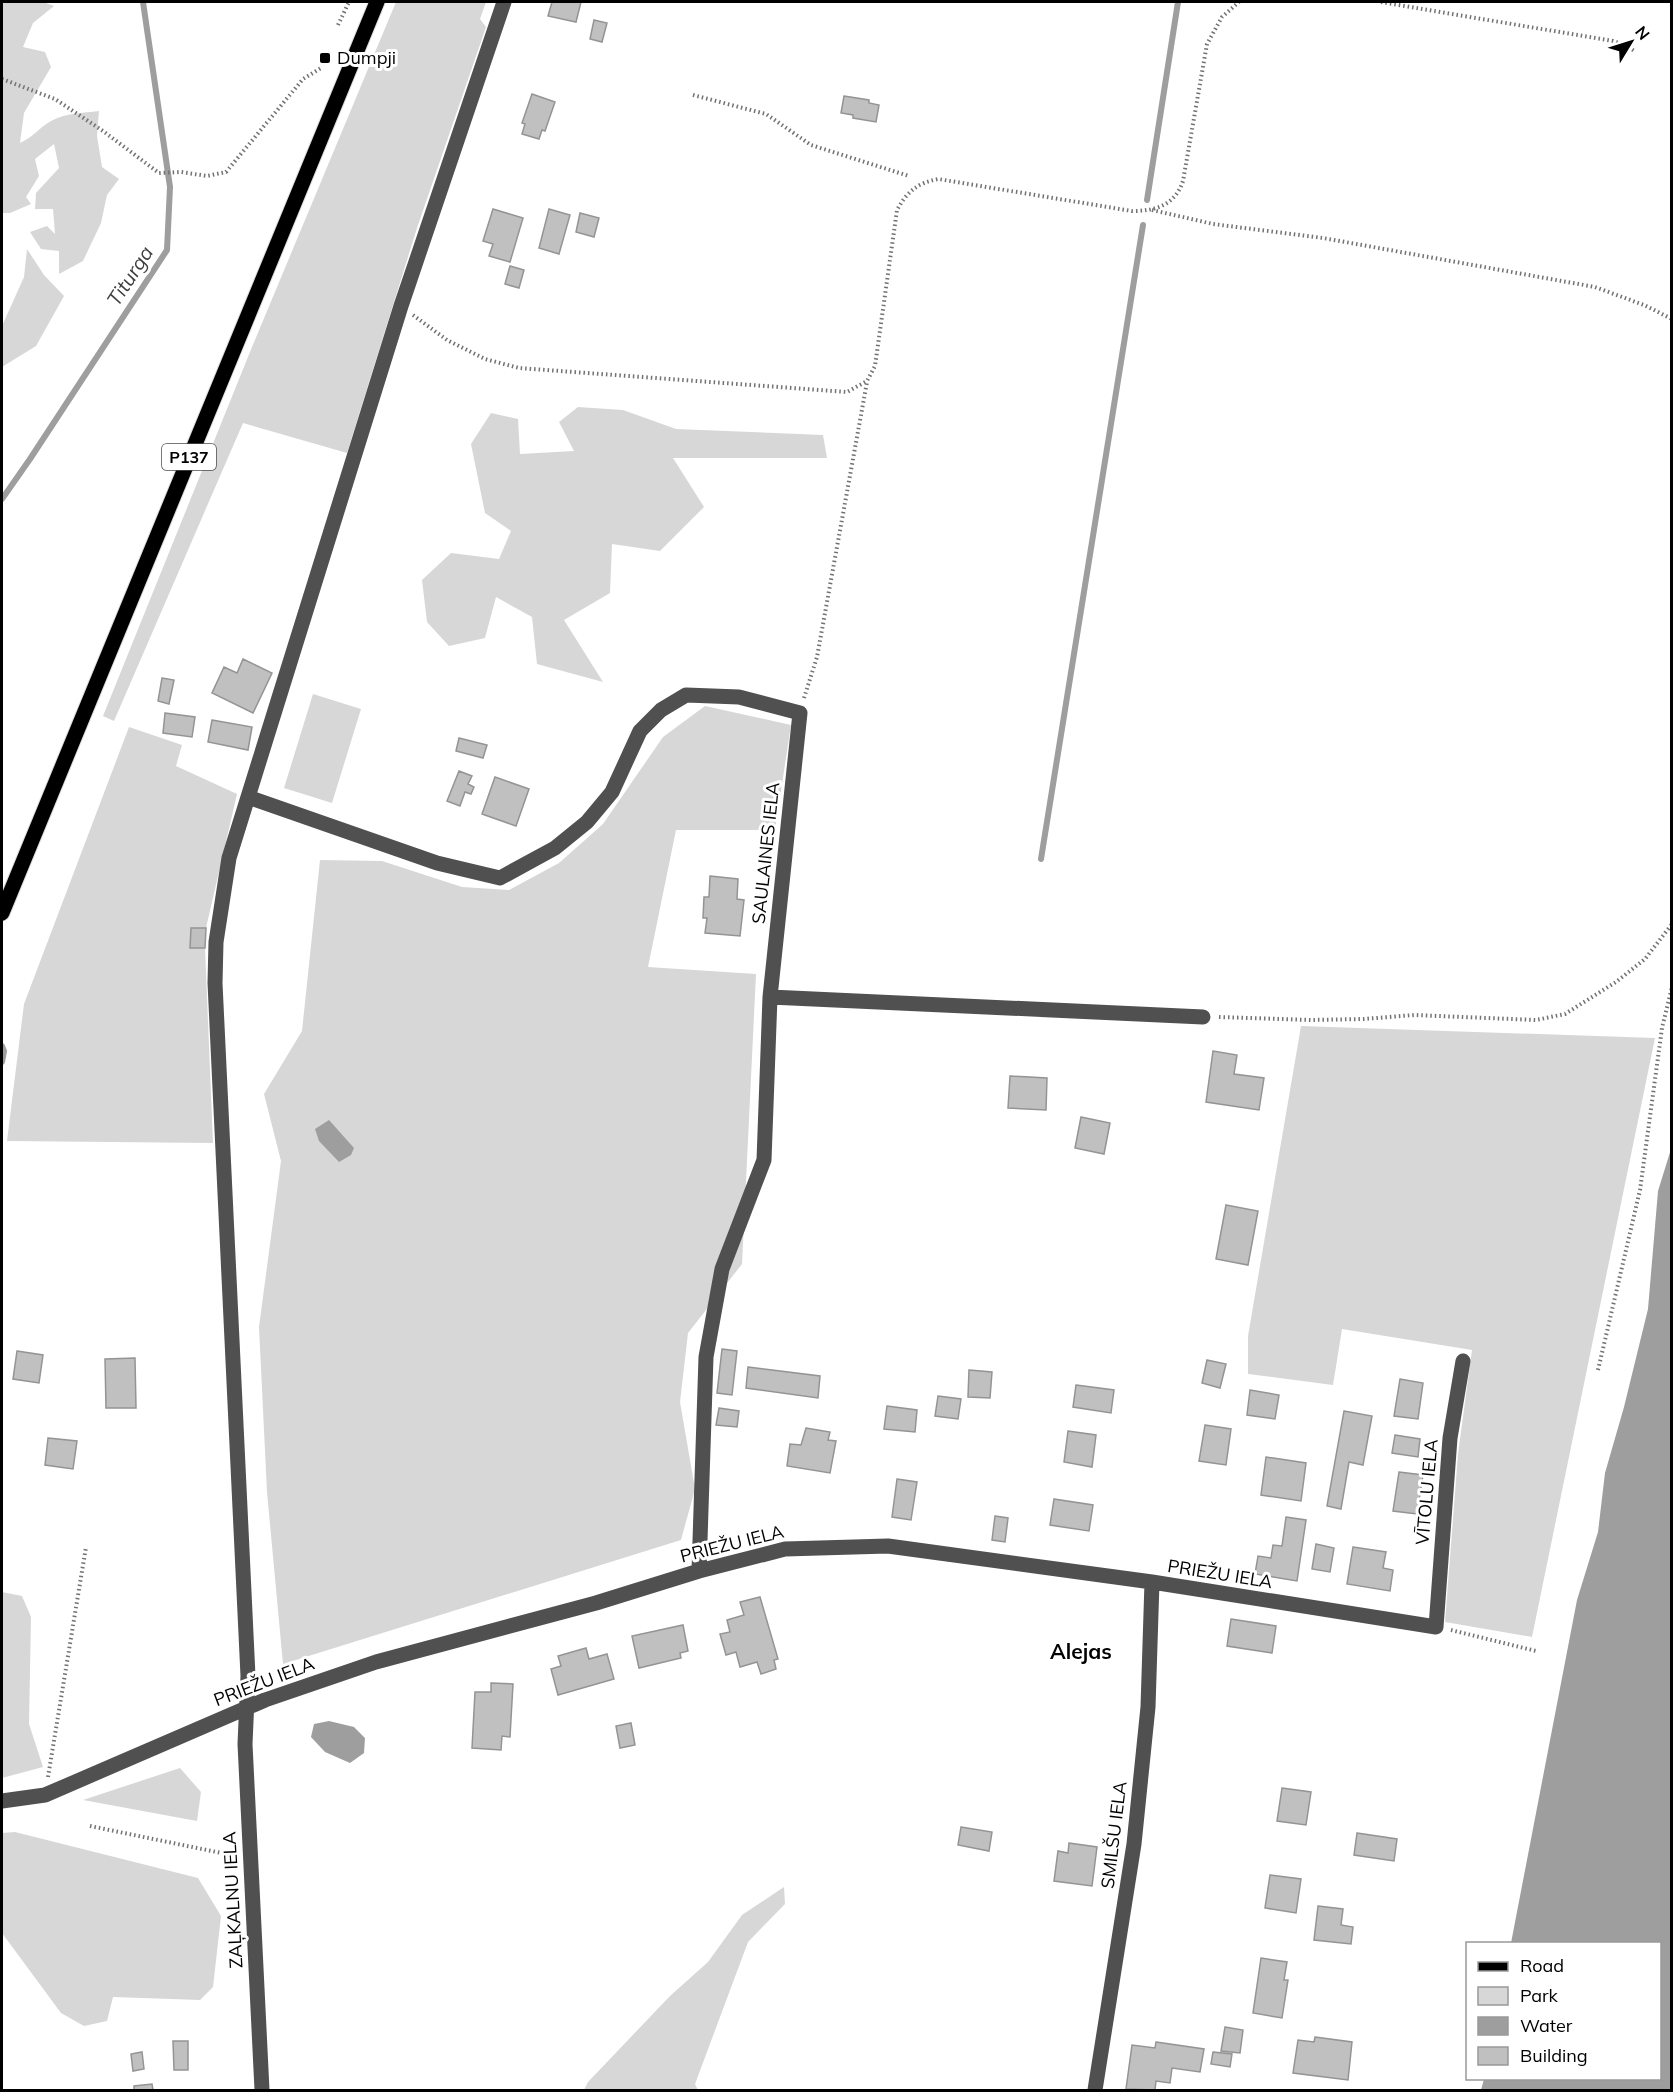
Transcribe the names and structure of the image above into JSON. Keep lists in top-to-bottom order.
{
  "streets": {
    "main road": ["P137"],
    "street": [
      "SAULAINES IELA",
      "VĪTOLU IELA",
      "PRIEŽU IELA",
      "SMILŠU IELA",
      "ZAĻKALNU IELA"
    ]
  },
  "crossings": [
    ["SAULAINES IELA", "PRIEŽU IELA"],
    ["VĪTOLU IELA", "PRIEŽU IELA"],
    ["PRIEŽU IELA", "SMILŠU IELA"],
    ["PRIEŽU IELA", "ZAĻKALNU IELA"]
  ],
  "districts": ["Alejas"],
  "water": ["Titurga"],
  "places": {
    "transit": ["Dumpji"]
  },
  "legend": [
    "Road",
    "Park",
    "Water",
    "Building"
  ],
  "north": "top right"
}
